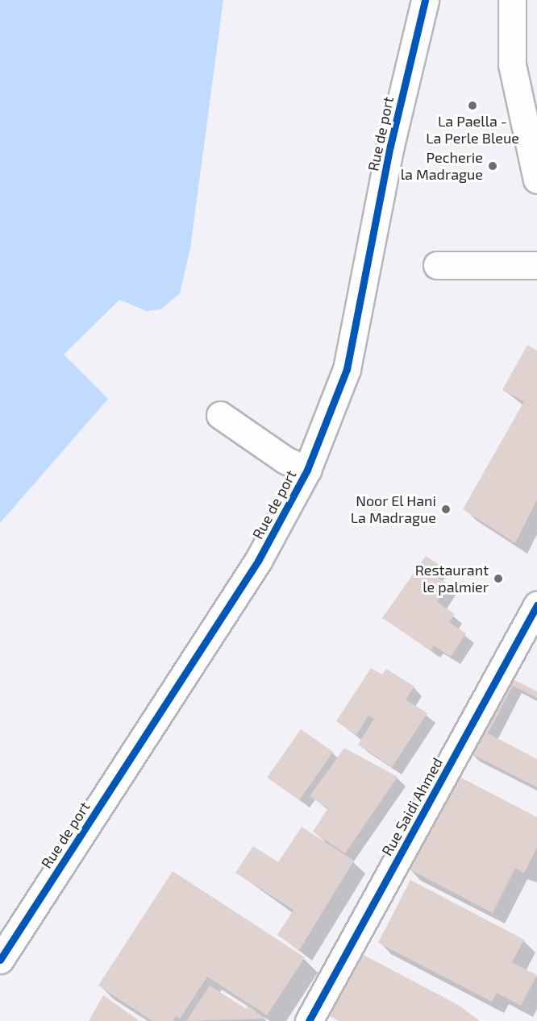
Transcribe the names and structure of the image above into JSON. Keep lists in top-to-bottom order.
{
  "streets": {
    "street": ["Rue de port", "Rue Saidi Ahmed"]
  },
  "places": [
    "La Paella - La Perle Bleue",
    "Pecherie la Madrague",
    "Noor El Hani La Madrague",
    "Restaurant le palmier"
  ]
}
